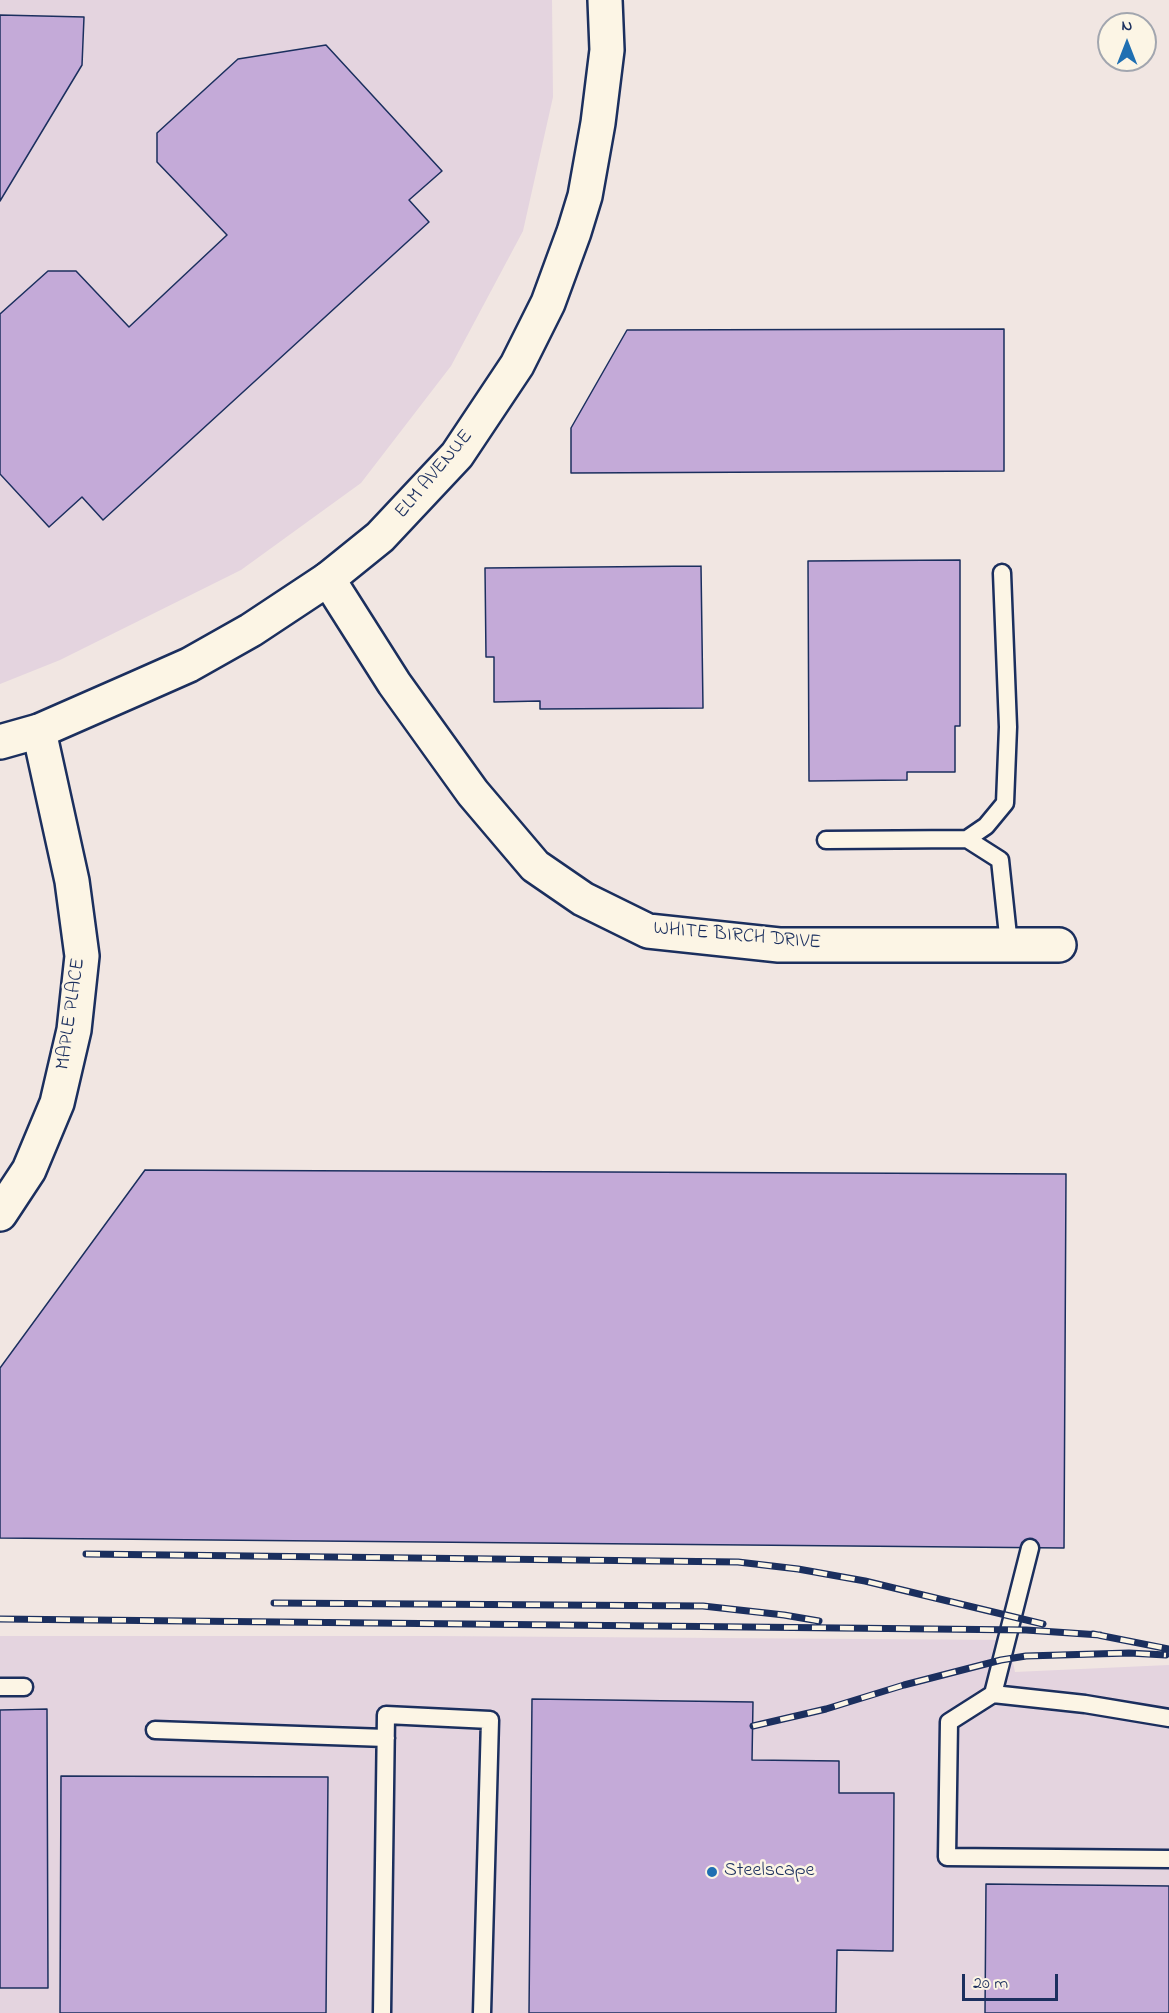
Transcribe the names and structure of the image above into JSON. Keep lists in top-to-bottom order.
{
  "streets": {
    "street": ["ELM AVENUE", "WHITE BIRCH DRIVE", "MAPLE PLACE"]
  },
  "crossings": [
    ["ELM AVENUE", "WHITE BIRCH DRIVE"],
    ["ELM AVENUE", "MAPLE PLACE"]
  ],
  "places": ["Steelscape"],
  "scale_bar": "20 m",
  "north": "top"
}
